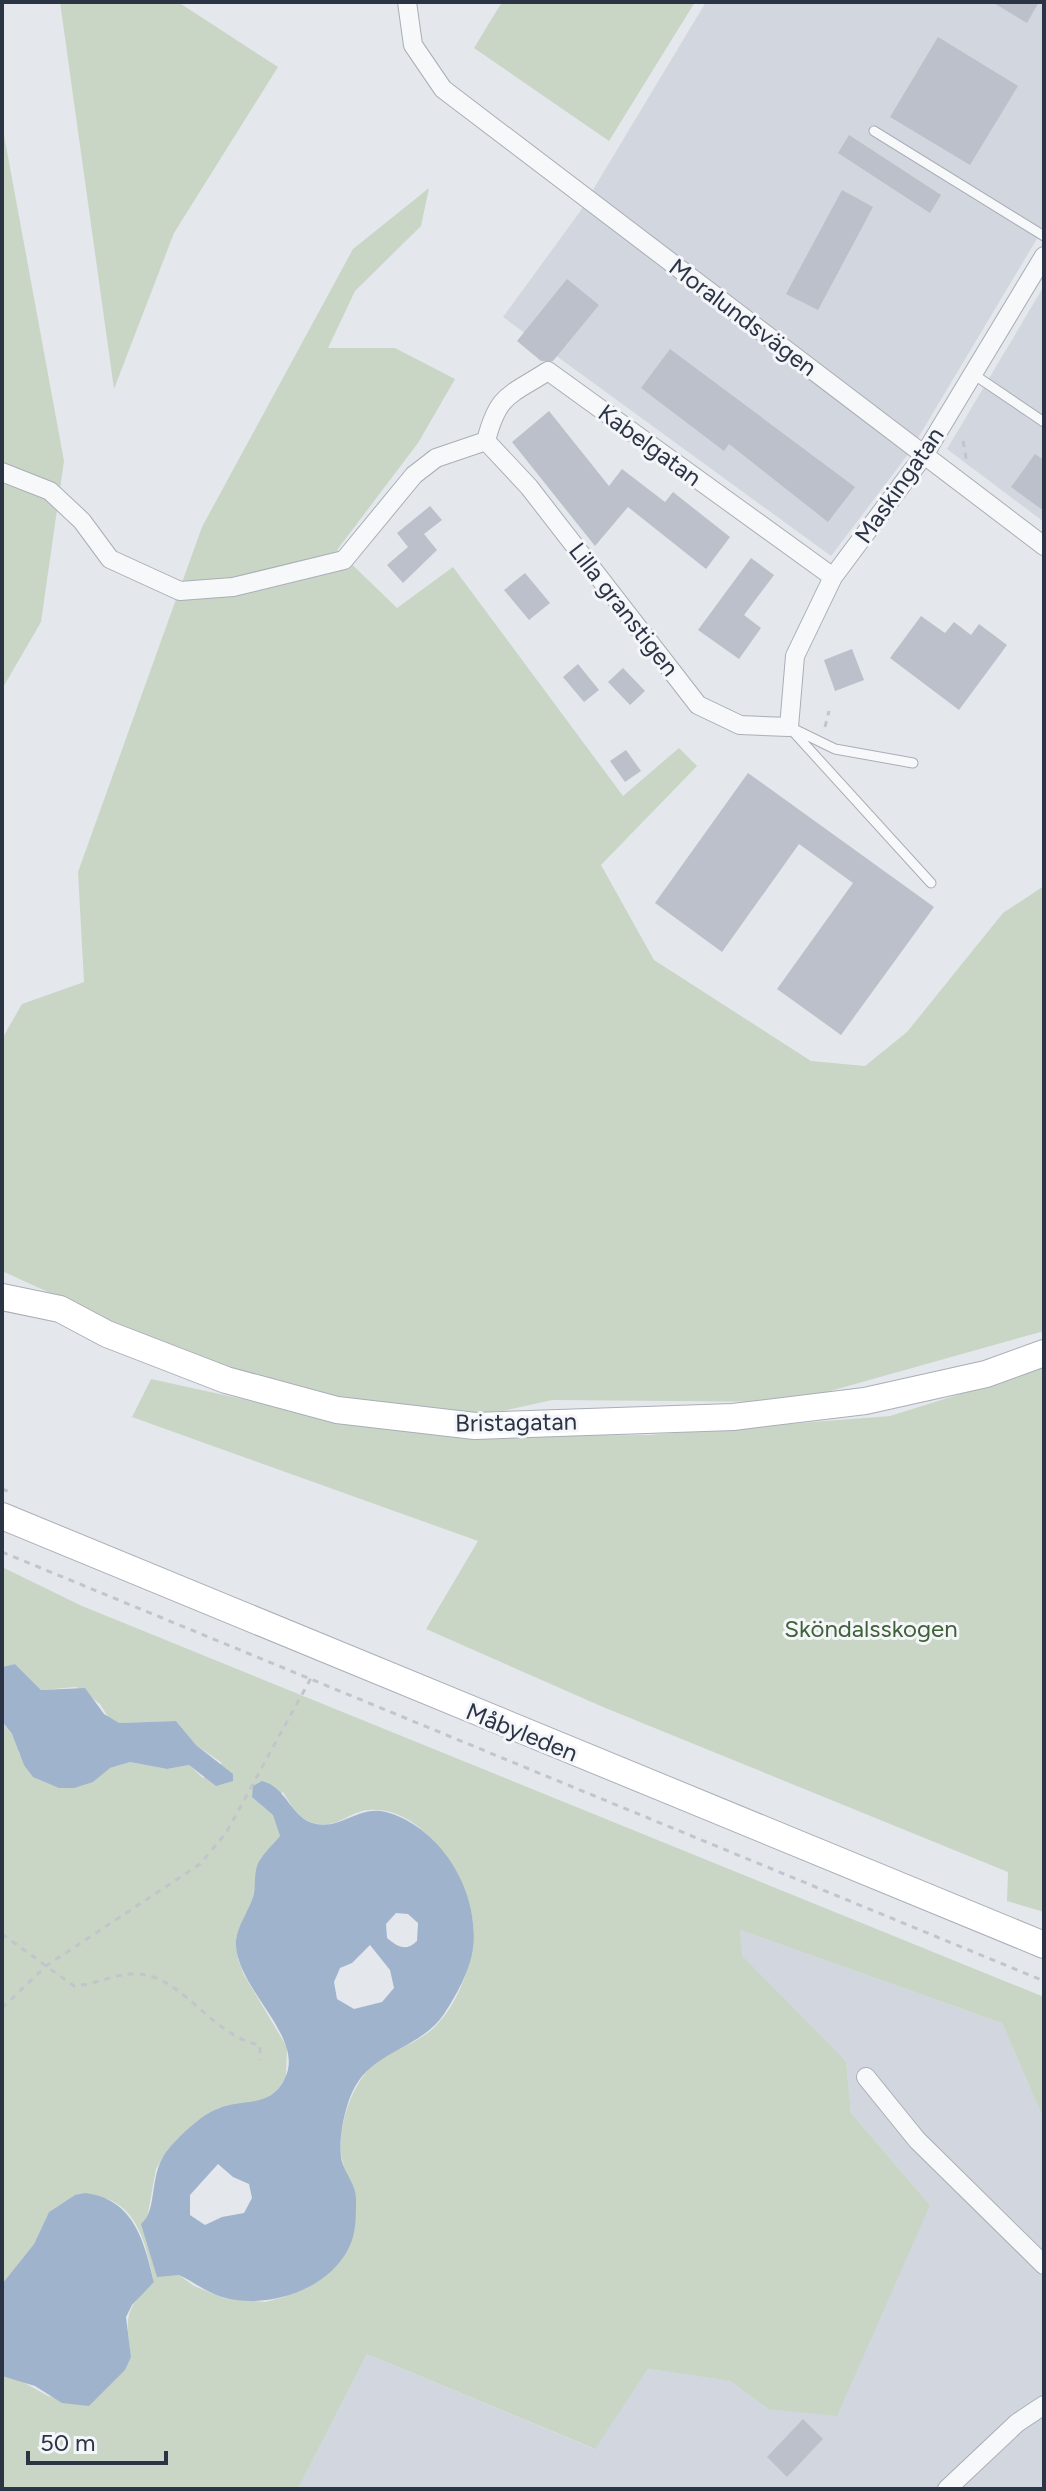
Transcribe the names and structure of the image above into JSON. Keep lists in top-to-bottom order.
{
  "streets": {
    "street": [
      "Moralundsvägen",
      "Kabelgatan",
      "Maskingatan",
      "Lilla granstigen",
      "Bristagatan",
      "Måbyleden"
    ]
  },
  "crossings": [
    ["Moralundsvägen", "Maskingatan"],
    ["Kabelgatan", "Maskingatan"],
    ["Kabelgatan", "Lilla granstigen"],
    ["Maskingatan", "Lilla granstigen"]
  ],
  "parks": ["Sköndalsskogen"],
  "scale_bar": "50 m"
}
